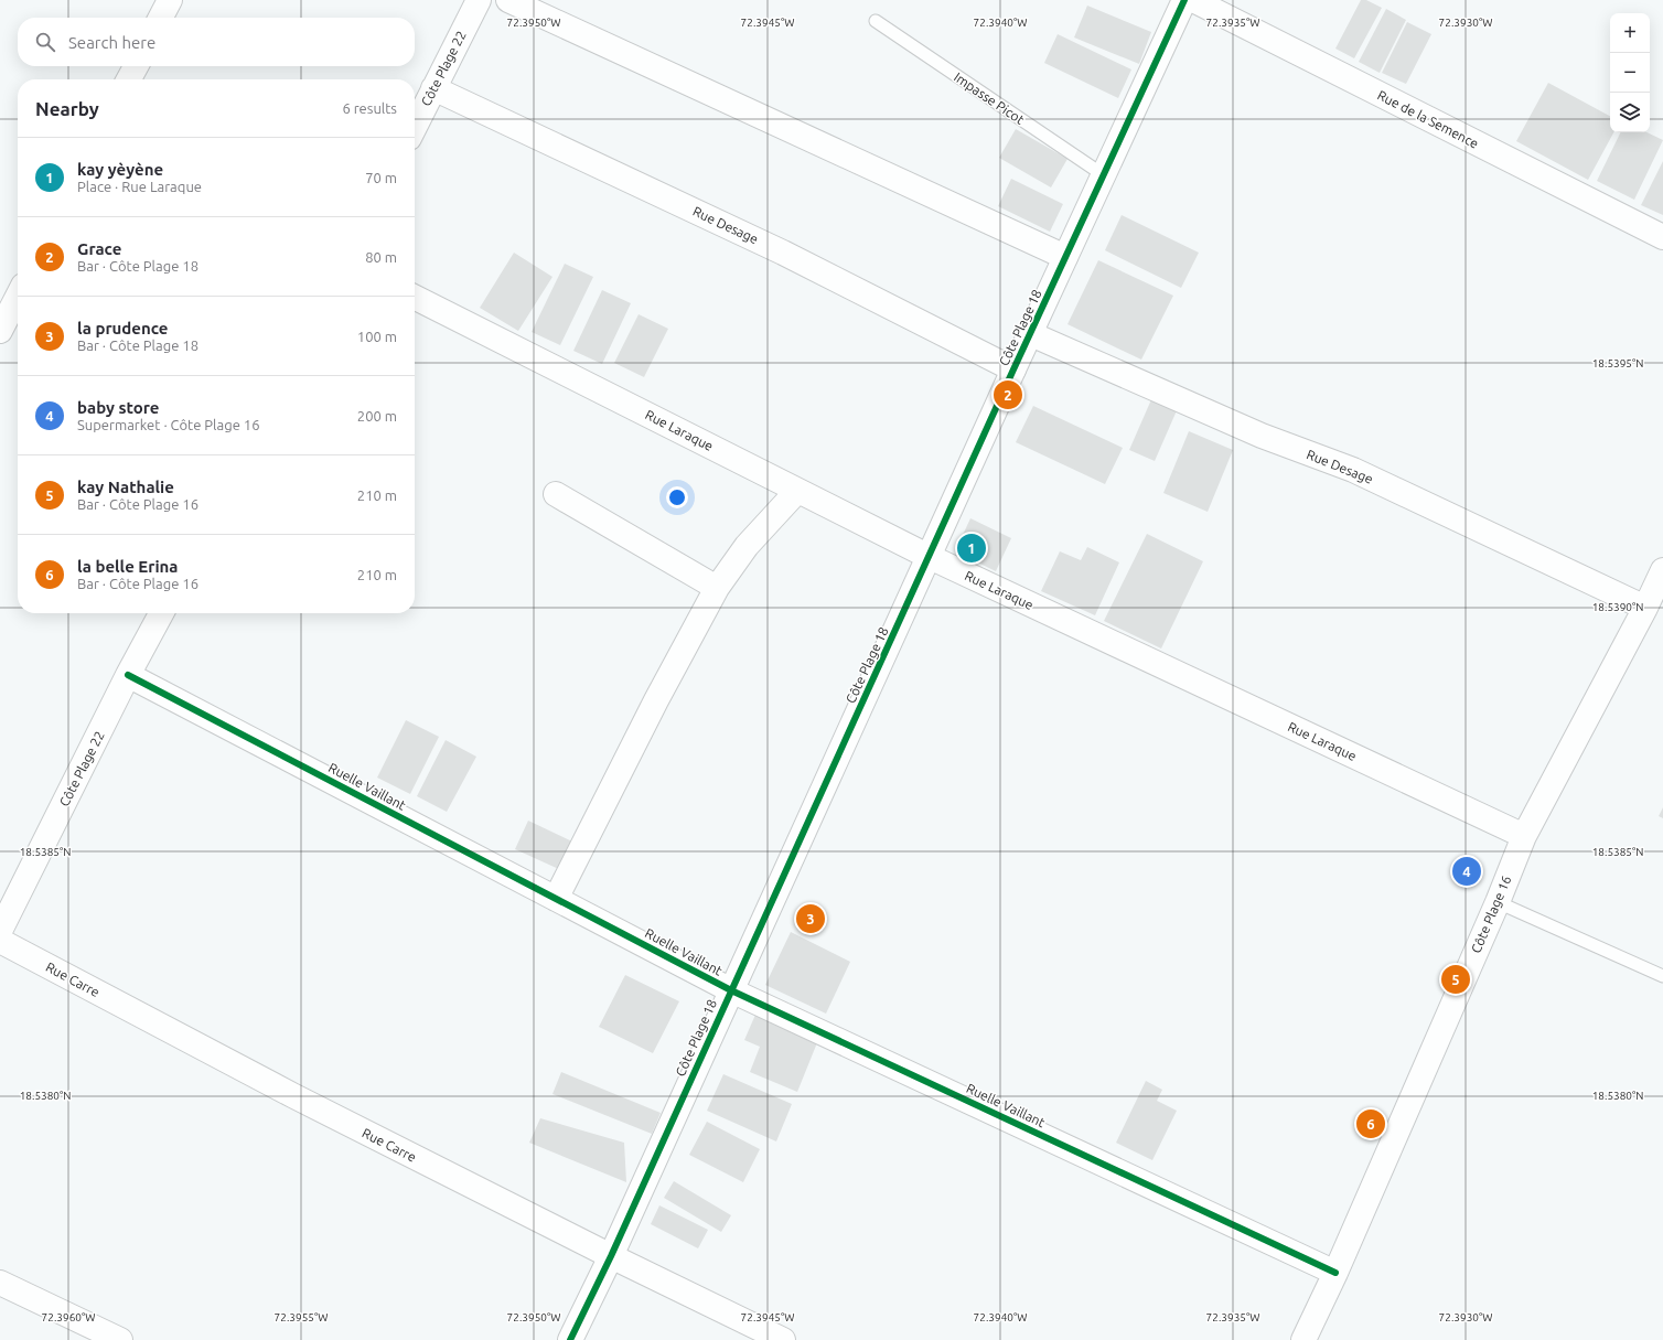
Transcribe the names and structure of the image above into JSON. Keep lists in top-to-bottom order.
{
  "streets": {
    "street": [
      "Côte Plage 22",
      "Rue de la Semence",
      "Rue Desage",
      "Côte Plage 18",
      "Rue Laraque",
      "Ruelle Vaillant",
      "Côte Plage 16",
      "Rue Carre"
    ],
    "lane": ["Impasse Picot"]
  },
  "crossings": [
    ["Côte Plage 22", "Rue Desage"],
    ["Côte Plage 22", "Ruelle Vaillant"],
    ["Impasse Picot", "Côte Plage 18"],
    ["Rue Desage", "Côte Plage 18"],
    ["Rue Desage", "Côte Plage 16"],
    ["Côte Plage 18", "Rue Laraque"],
    ["Côte Plage 18", "Ruelle Vaillant"],
    ["Côte Plage 18", "Rue Carre"],
    ["Rue Laraque", "Côte Plage 16"],
    ["Ruelle Vaillant", "Côte Plage 16"]
  ],
  "page": {
    "map_buttons": ["+", "−"],
    "search": "Search here",
    "heading": ["Nearby", "6 results"],
    "list": [
      {
        "mark": "1",
        "name": "kay yèyène",
        "note": "Place · Rue Laraque",
        "value": "70 m"
      },
      {
        "mark": "2",
        "name": "Grace",
        "note": "Bar · Côte Plage 18",
        "value": "80 m"
      },
      {
        "mark": "3",
        "name": "la prudence",
        "note": "Bar · Côte Plage 18",
        "value": "100 m"
      },
      {
        "mark": "4",
        "name": "baby store",
        "note": "Supermarket · Côte Plage 16",
        "value": "200 m"
      },
      {
        "mark": "5",
        "name": "kay Nathalie",
        "note": "Bar · Côte Plage 16",
        "value": "210 m"
      },
      {
        "mark": "6",
        "name": "la belle Erina",
        "note": "Bar · Côte Plage 16",
        "value": "210 m"
      }
    ],
    "pins": [
      "2",
      "1",
      "4",
      "3",
      "5",
      "6"
    ]
  },
  "coordinates": [
    "72.3950°W",
    "72.3945°W",
    "72.3940°W",
    "72.3935°W",
    "72.3930°W",
    "18.5395°N",
    "18.5390°N",
    "18.5385°N",
    "18.5380°N",
    "72.3960°W",
    "72.3955°W"
  ]
}
